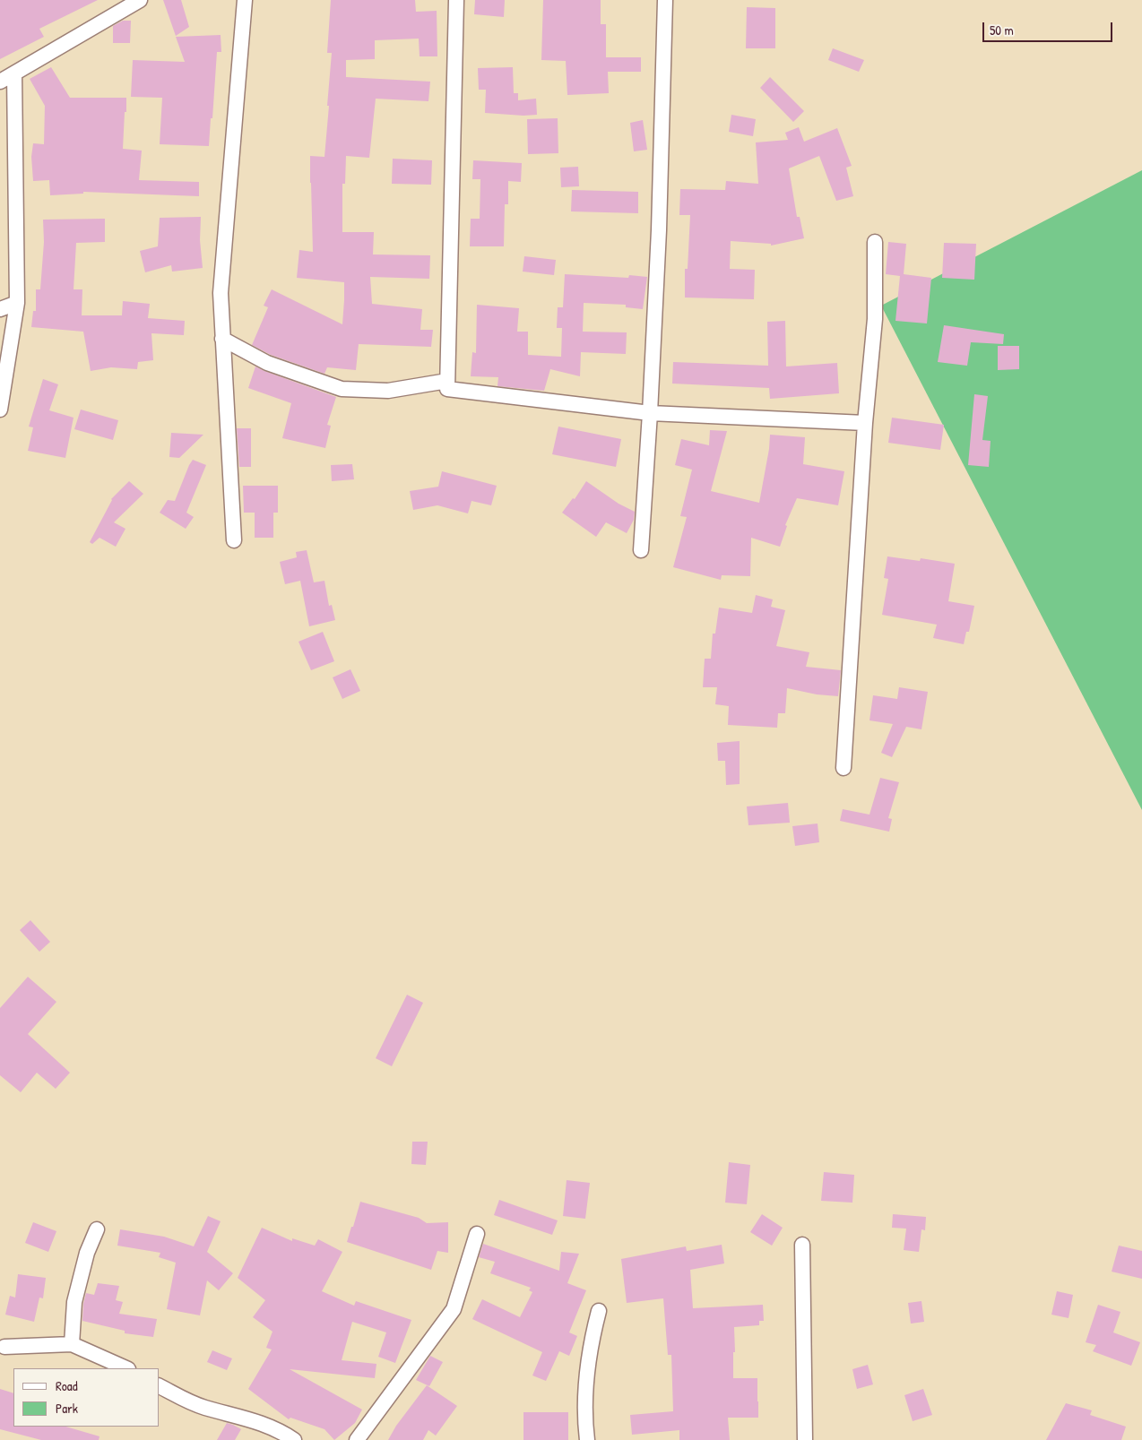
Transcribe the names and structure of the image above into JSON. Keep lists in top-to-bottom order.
{
  "legend": ["Road", "Park"],
  "scale_bar": "50 m"
}
